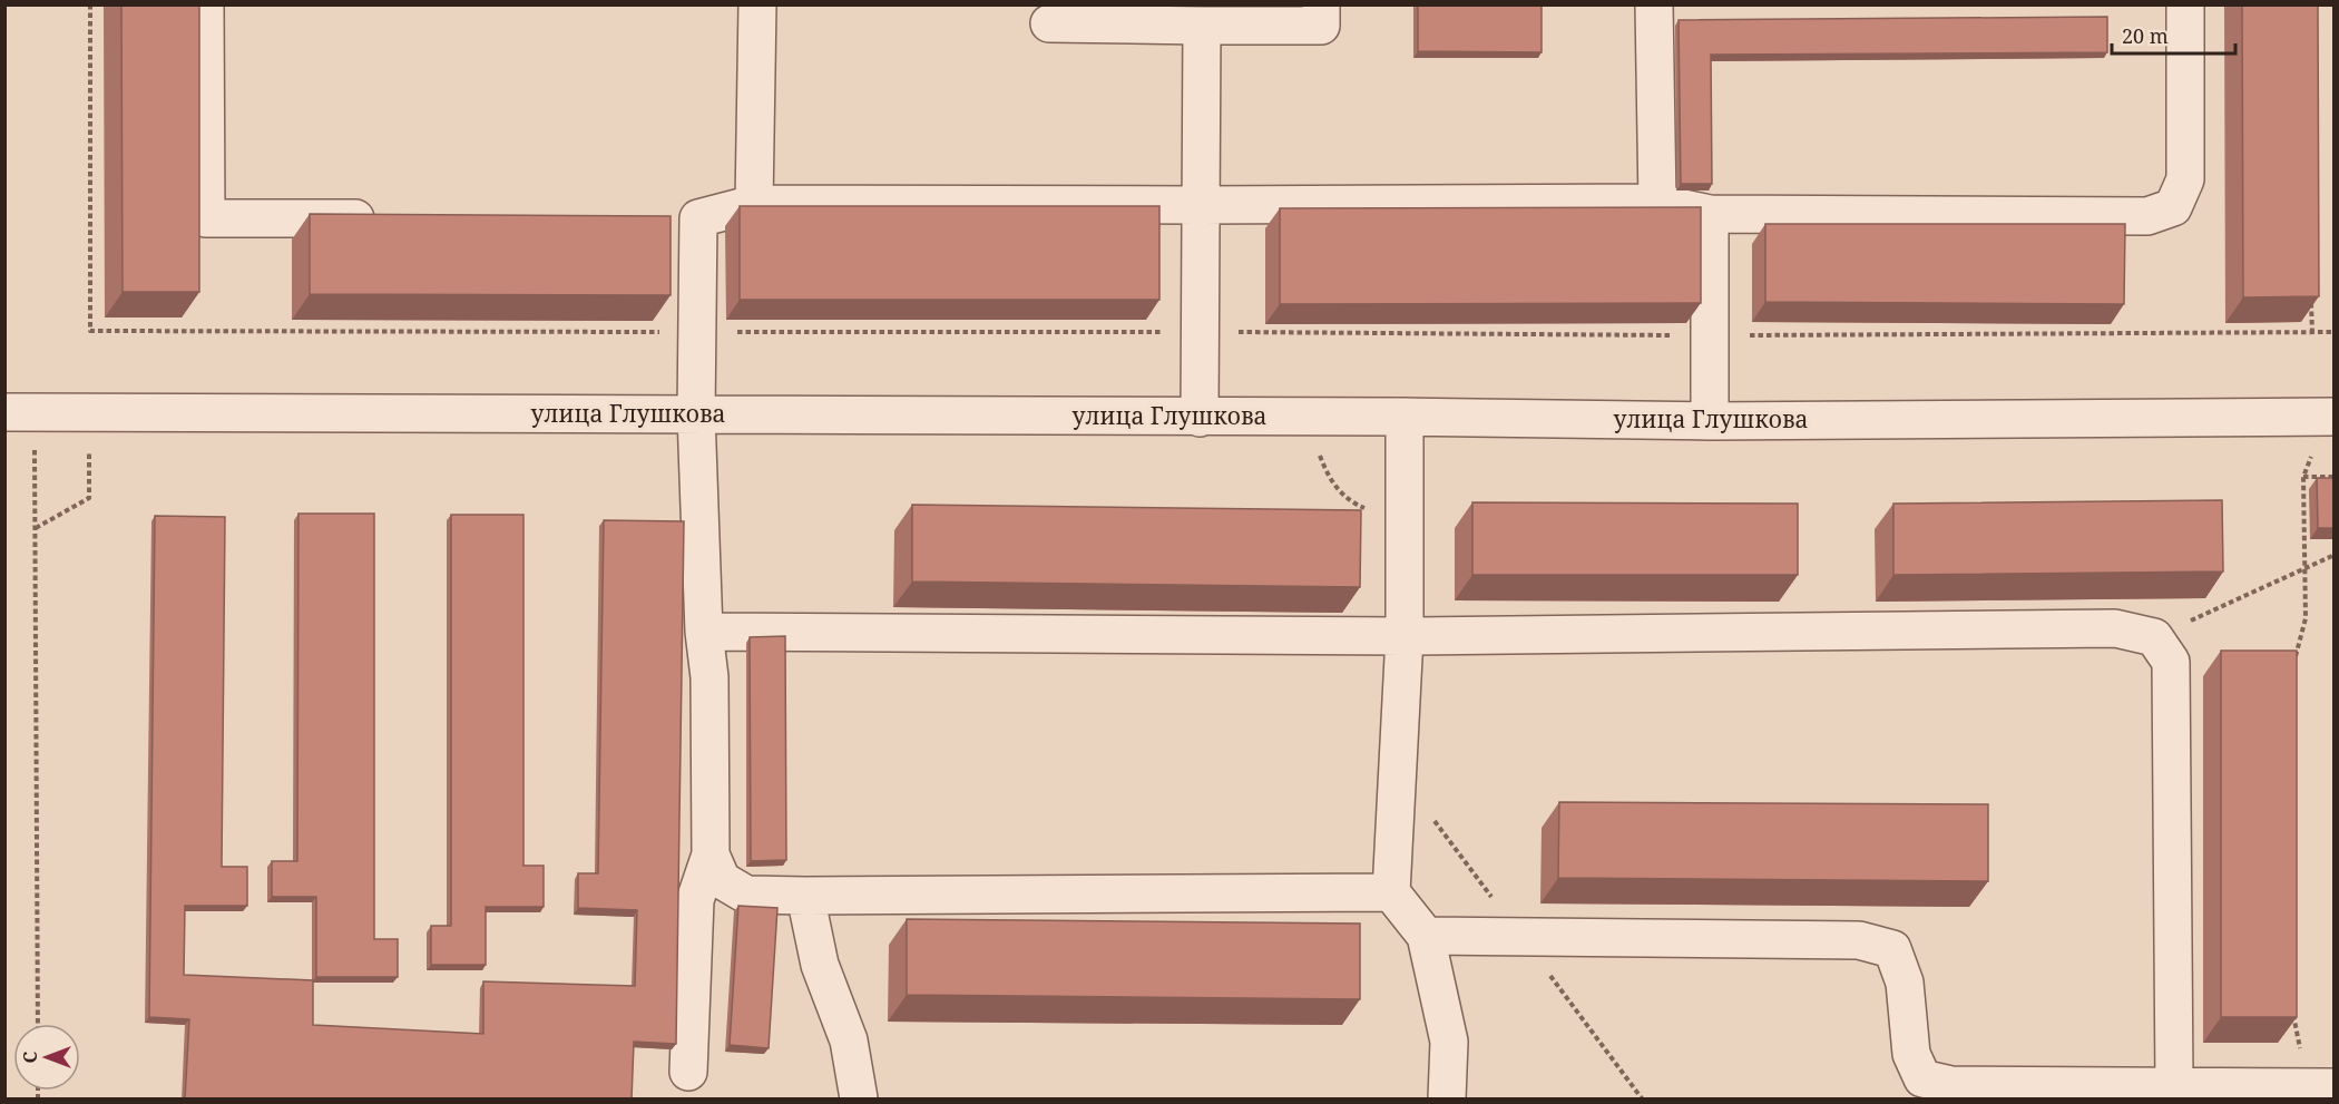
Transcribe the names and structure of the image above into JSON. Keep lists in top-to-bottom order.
{
  "streets": {
    "street": ["улица Глушкова"]
  },
  "scale_bar": "20 m",
  "north": "left"
}
